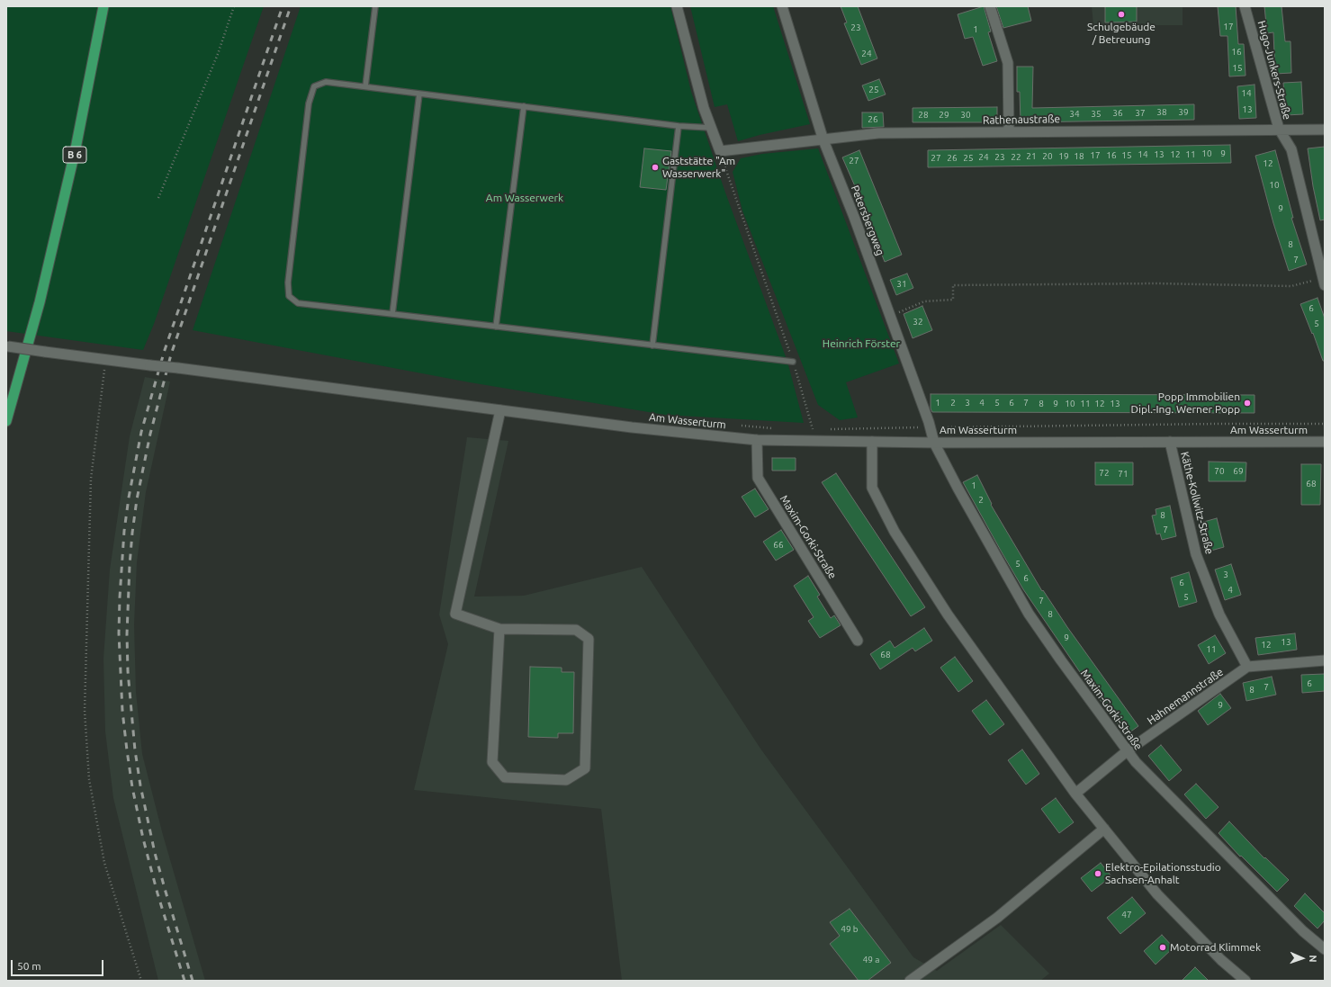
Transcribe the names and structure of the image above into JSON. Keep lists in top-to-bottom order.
{
  "streets": {
    "main road": ["B 6"],
    "street": [
      "Hugo-Junkers-Straße",
      "Rathenaustraße",
      "Petersbergweg",
      "Am Wasserturm",
      "Käthe-Kollwitz-Straße",
      "Maxim-Gorki-Straße",
      "Hahnemannstraße"
    ]
  },
  "crossings": [
    ["Hugo-Junkers-Straße", "Rathenaustraße"],
    ["Rathenaustraße", "Petersbergweg"],
    ["Petersbergweg", "Am Wasserturm"],
    ["Petersbergweg", "Maxim-Gorki-Straße"],
    ["Am Wasserturm", "Käthe-Kollwitz-Straße"],
    ["Am Wasserturm", "Maxim-Gorki-Straße"],
    ["Käthe-Kollwitz-Straße", "Hahnemannstraße"],
    ["Maxim-Gorki-Straße", "Hahnemannstraße"]
  ],
  "parks": ["Am Wasserwerk", "Heinrich Förster"],
  "places": [
    "Schulgebäude / Betreuung",
    "Gaststätte \"Am Wasserwerk\"",
    "Popp Immobilien Dipl.-Ing. Werner Popp",
    "Elektro-Epilationsstudio Sachsen-Anhalt",
    "Motorrad Klimmek"
  ],
  "house_numbers": [
    "17",
    "23",
    "1",
    "16",
    "24",
    "15",
    "25",
    "14",
    "13",
    "38",
    "39",
    "36",
    "37",
    "34",
    "35",
    "28",
    "29",
    "30",
    "26",
    "10",
    "9",
    "14",
    "13",
    "12",
    "11",
    "17",
    "16",
    "15",
    "21",
    "20",
    "19",
    "18",
    "24",
    "23",
    "22",
    "27",
    "26",
    "25",
    "27",
    "12",
    "10",
    "9",
    "8",
    "7",
    "31",
    "6",
    "32",
    "5",
    "1",
    "2",
    "3",
    "4",
    "5",
    "6",
    "7",
    "8",
    "9",
    "10",
    "11",
    "12",
    "13",
    "70",
    "69",
    "72",
    "71",
    "68",
    "1",
    "2",
    "8",
    "7",
    "66",
    "5",
    "3",
    "6",
    "6",
    "4",
    "5",
    "7",
    "8",
    "9",
    "13",
    "12",
    "11",
    "68",
    "6",
    "7",
    "8",
    "9",
    "47",
    "49 b",
    "49 a"
  ],
  "scale_bar": "50 m",
  "north": "right"
}
